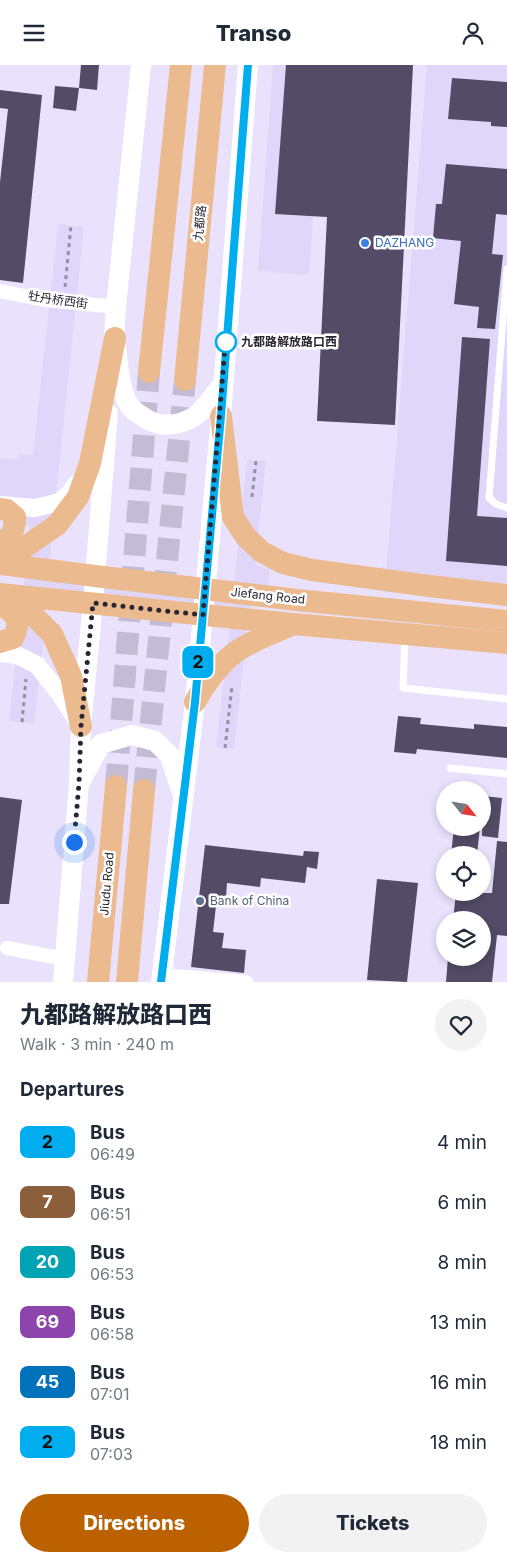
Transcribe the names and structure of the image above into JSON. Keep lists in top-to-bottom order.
{
  "streets": {
    "main road": ["九都路", "Jiefang Road", "Jiudu Road"],
    "street": ["牡丹桥西街"]
  },
  "places": ["DAZHANG", "九都路解放路口西", "Bank of China"],
  "lines": ["bus line 2"],
  "north": "bottom right",
  "page": {
    "header": "Transo",
    "on_map": "2",
    "heading": [
      ["九都路解放路口西", "Walk · 3 min · 240 m"],
      "Departures"
    ],
    "list": [
      {
        "mark": "2",
        "name": "Bus",
        "note": "06:49",
        "value": "4 min"
      },
      {
        "mark": "7",
        "name": "Bus",
        "note": "06:51",
        "value": "6 min"
      },
      {
        "mark": "20",
        "name": "Bus",
        "note": "06:53",
        "value": "8 min"
      },
      {
        "mark": "69",
        "name": "Bus",
        "note": "06:58",
        "value": "13 min"
      },
      {
        "mark": "45",
        "name": "Bus",
        "note": "07:01",
        "value": "16 min"
      },
      {
        "mark": "2",
        "name": "Bus",
        "note": "07:03",
        "value": "18 min"
      }
    ],
    "buttons": ["Directions", "Tickets"]
  }
}
